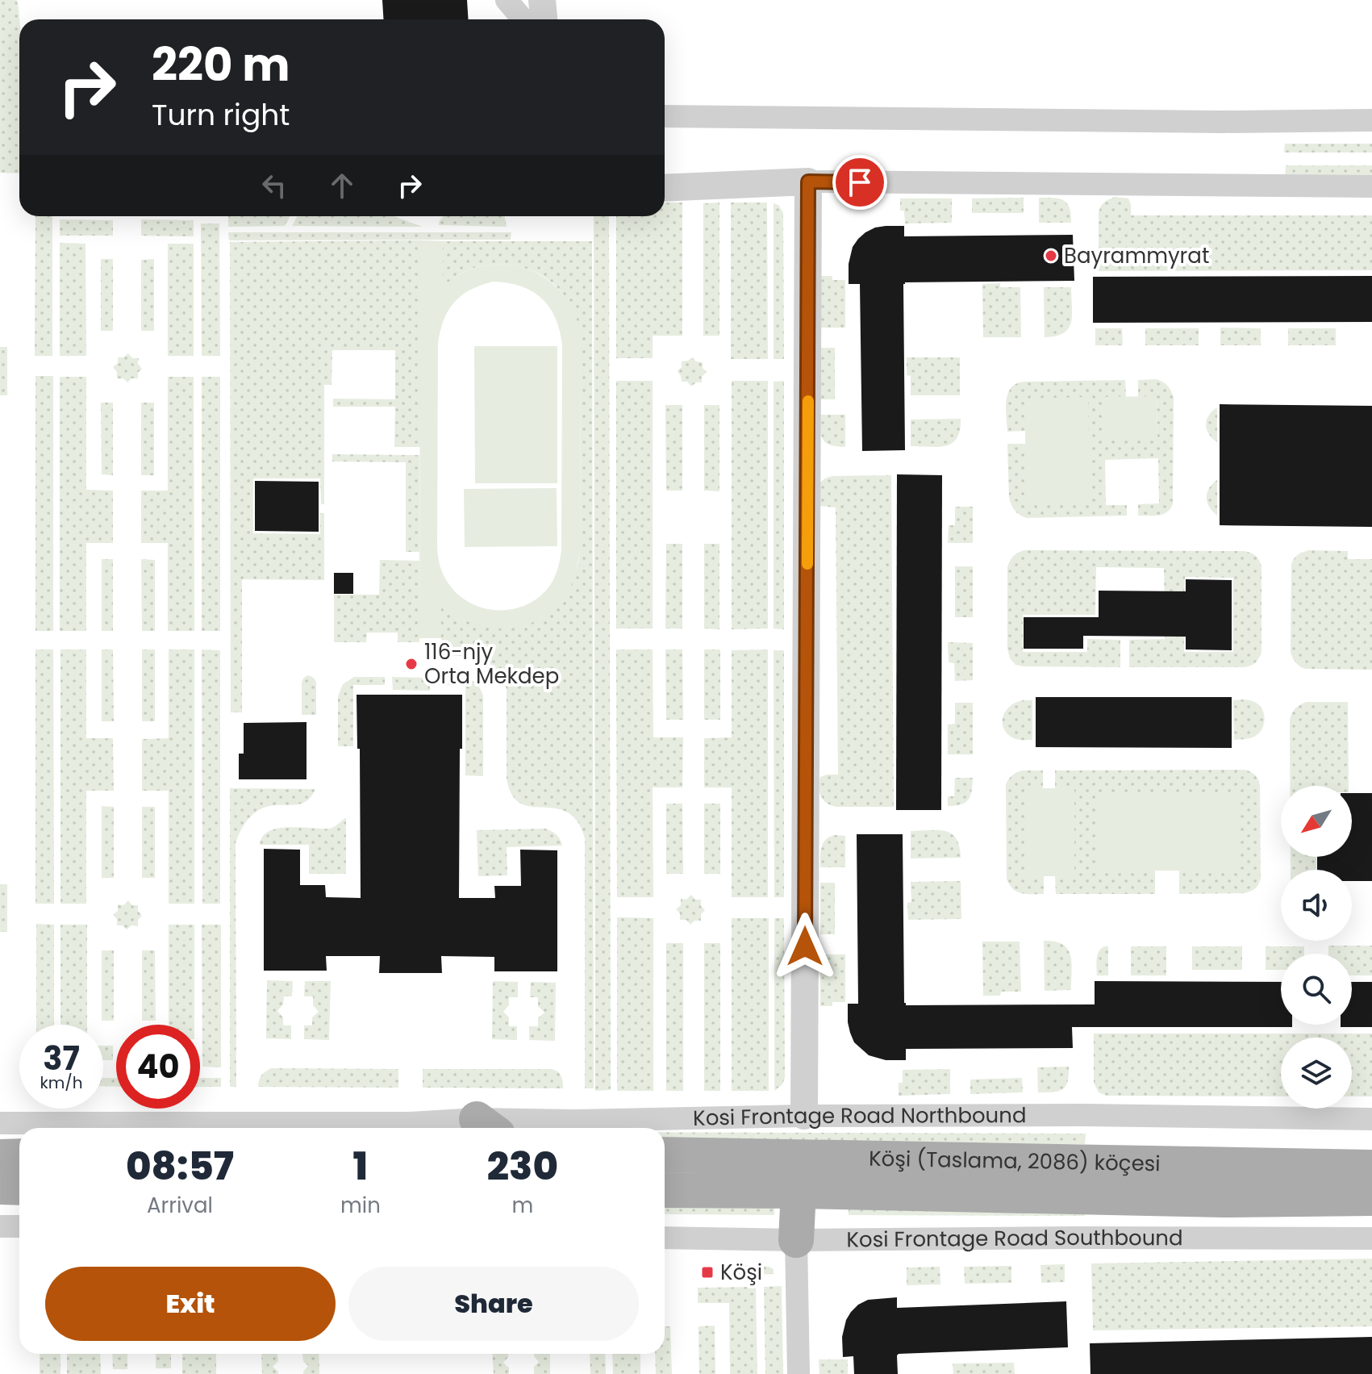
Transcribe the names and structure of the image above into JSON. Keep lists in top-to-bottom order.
{
  "streets": {
    "main road": ["Köşi (Taslama, 2086) köçesi"],
    "street": ["Kosi Frontage Road Northbound", "Kosi Frontage Road Southbound"]
  },
  "places": {
    "other": ["Bayrammyrat", "116-njy Orta Mekdep"],
    "transit": ["Köşi"]
  },
  "north": "bottom left",
  "page": {
    "turn": ["220 m", "Turn right"],
    "speed": "37 km/h",
    "limit": "40",
    "eta": [
      "08:57",
      "Arrival",
      "1",
      "min",
      "230",
      "m"
    ],
    "buttons": ["Exit", "Share"]
  }
}
